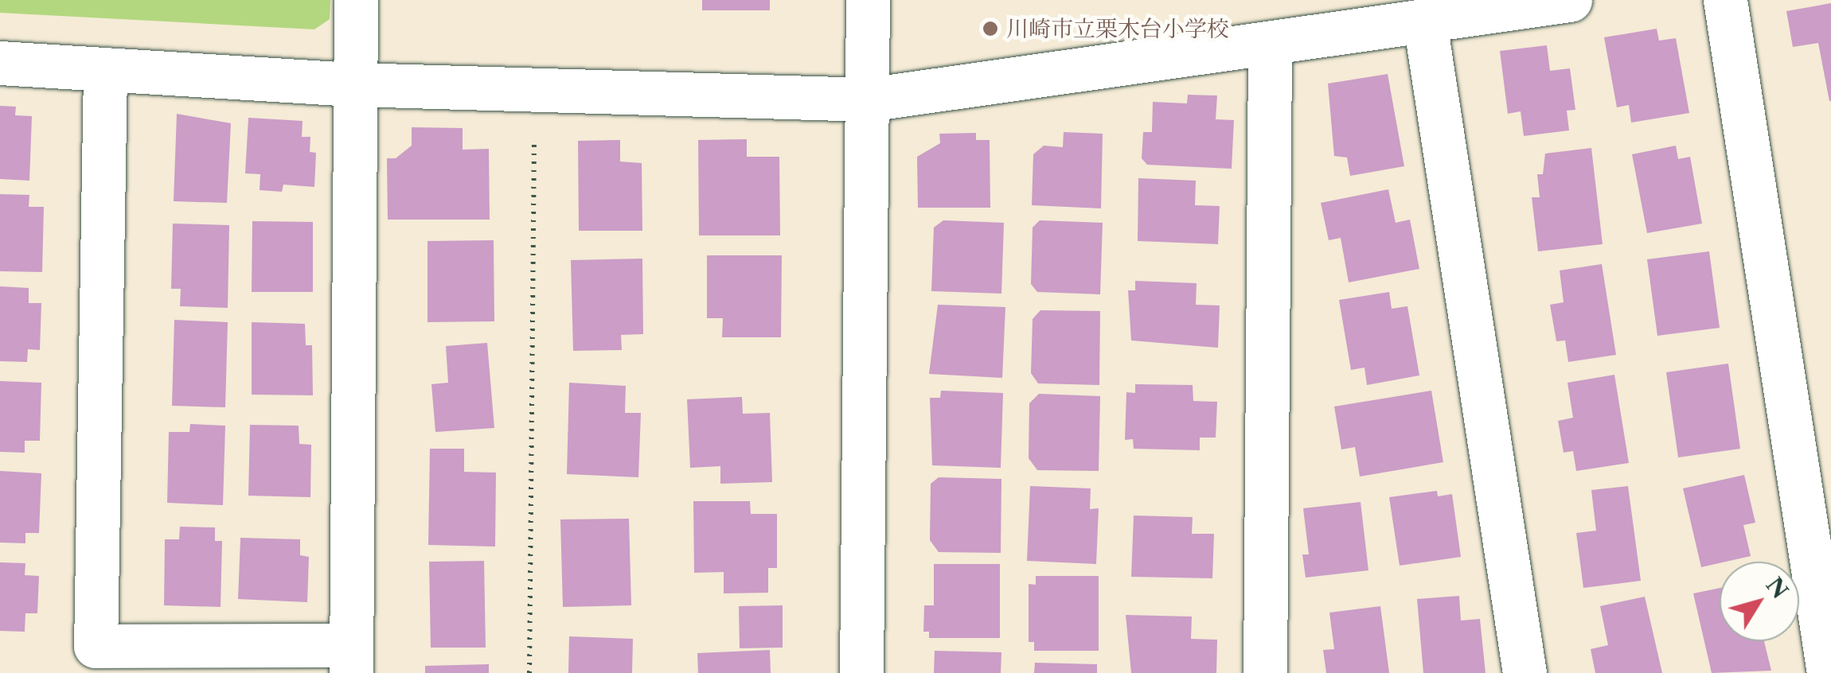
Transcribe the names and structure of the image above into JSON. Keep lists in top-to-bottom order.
{
  "places": ["川崎市立栗木台小学校"],
  "north": "top right"
}
